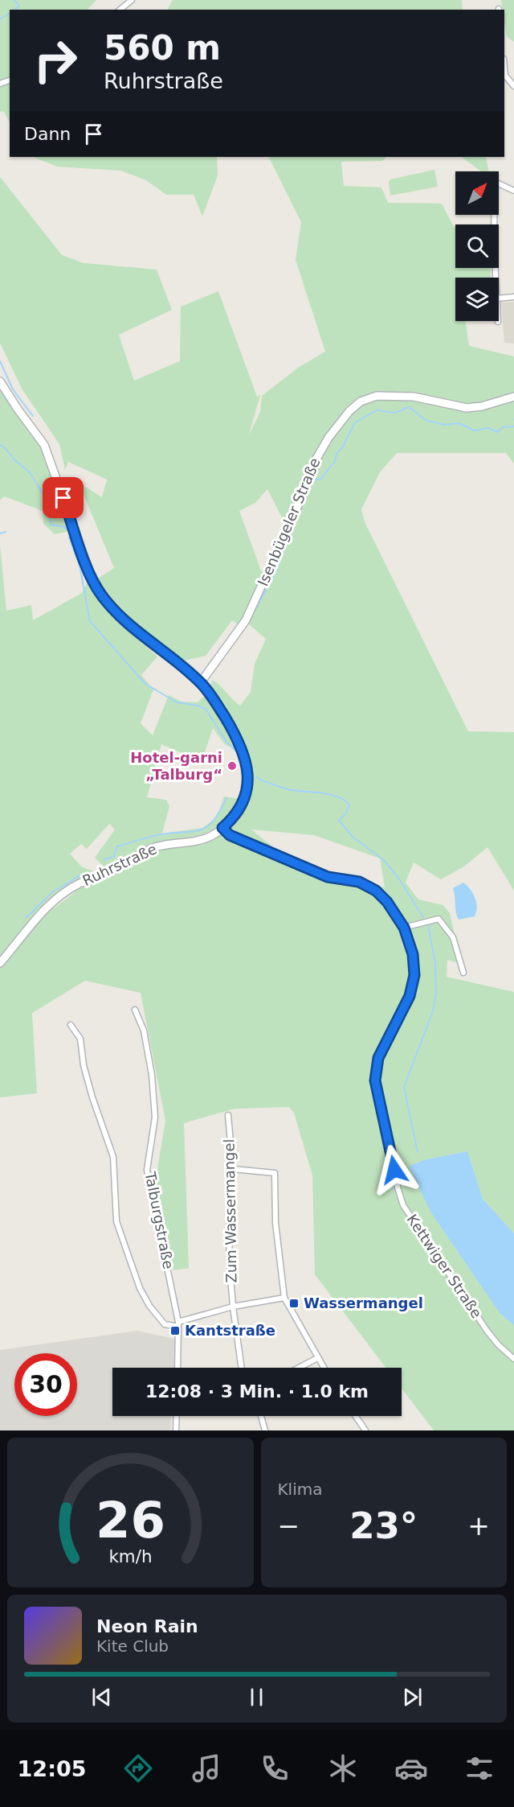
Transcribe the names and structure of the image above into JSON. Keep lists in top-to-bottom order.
{
  "streets": {
    "main road": ["Isenbügeler Straße", "Ruhrstraße"],
    "street": ["Zum Wassermangel", "Talburgstraße", "Kettwiger Straße"]
  },
  "crossings": [
    ["Isenbügeler Straße", "Ruhrstraße"],
    ["Ruhrstraße", "Kettwiger Straße"]
  ],
  "places": {
    "other": ["Hotel-garni „Talburg“"],
    "transit": ["Wassermangel", "Kantstraße"]
  },
  "north": "top right",
  "page": {
    "turn": ["560 m", "Ruhrstraße"],
    "then": "Dann",
    "limit": "30",
    "trip": "12:08 · 3 Min. · 1.0 km",
    "tile": "Klima",
    "heat": ["−", "23°", "+"],
    "song": ["Neon Rain", "Kite Club"],
    "tabs": "12:05",
    "gauge": ["26", "km/h"]
  }
}
